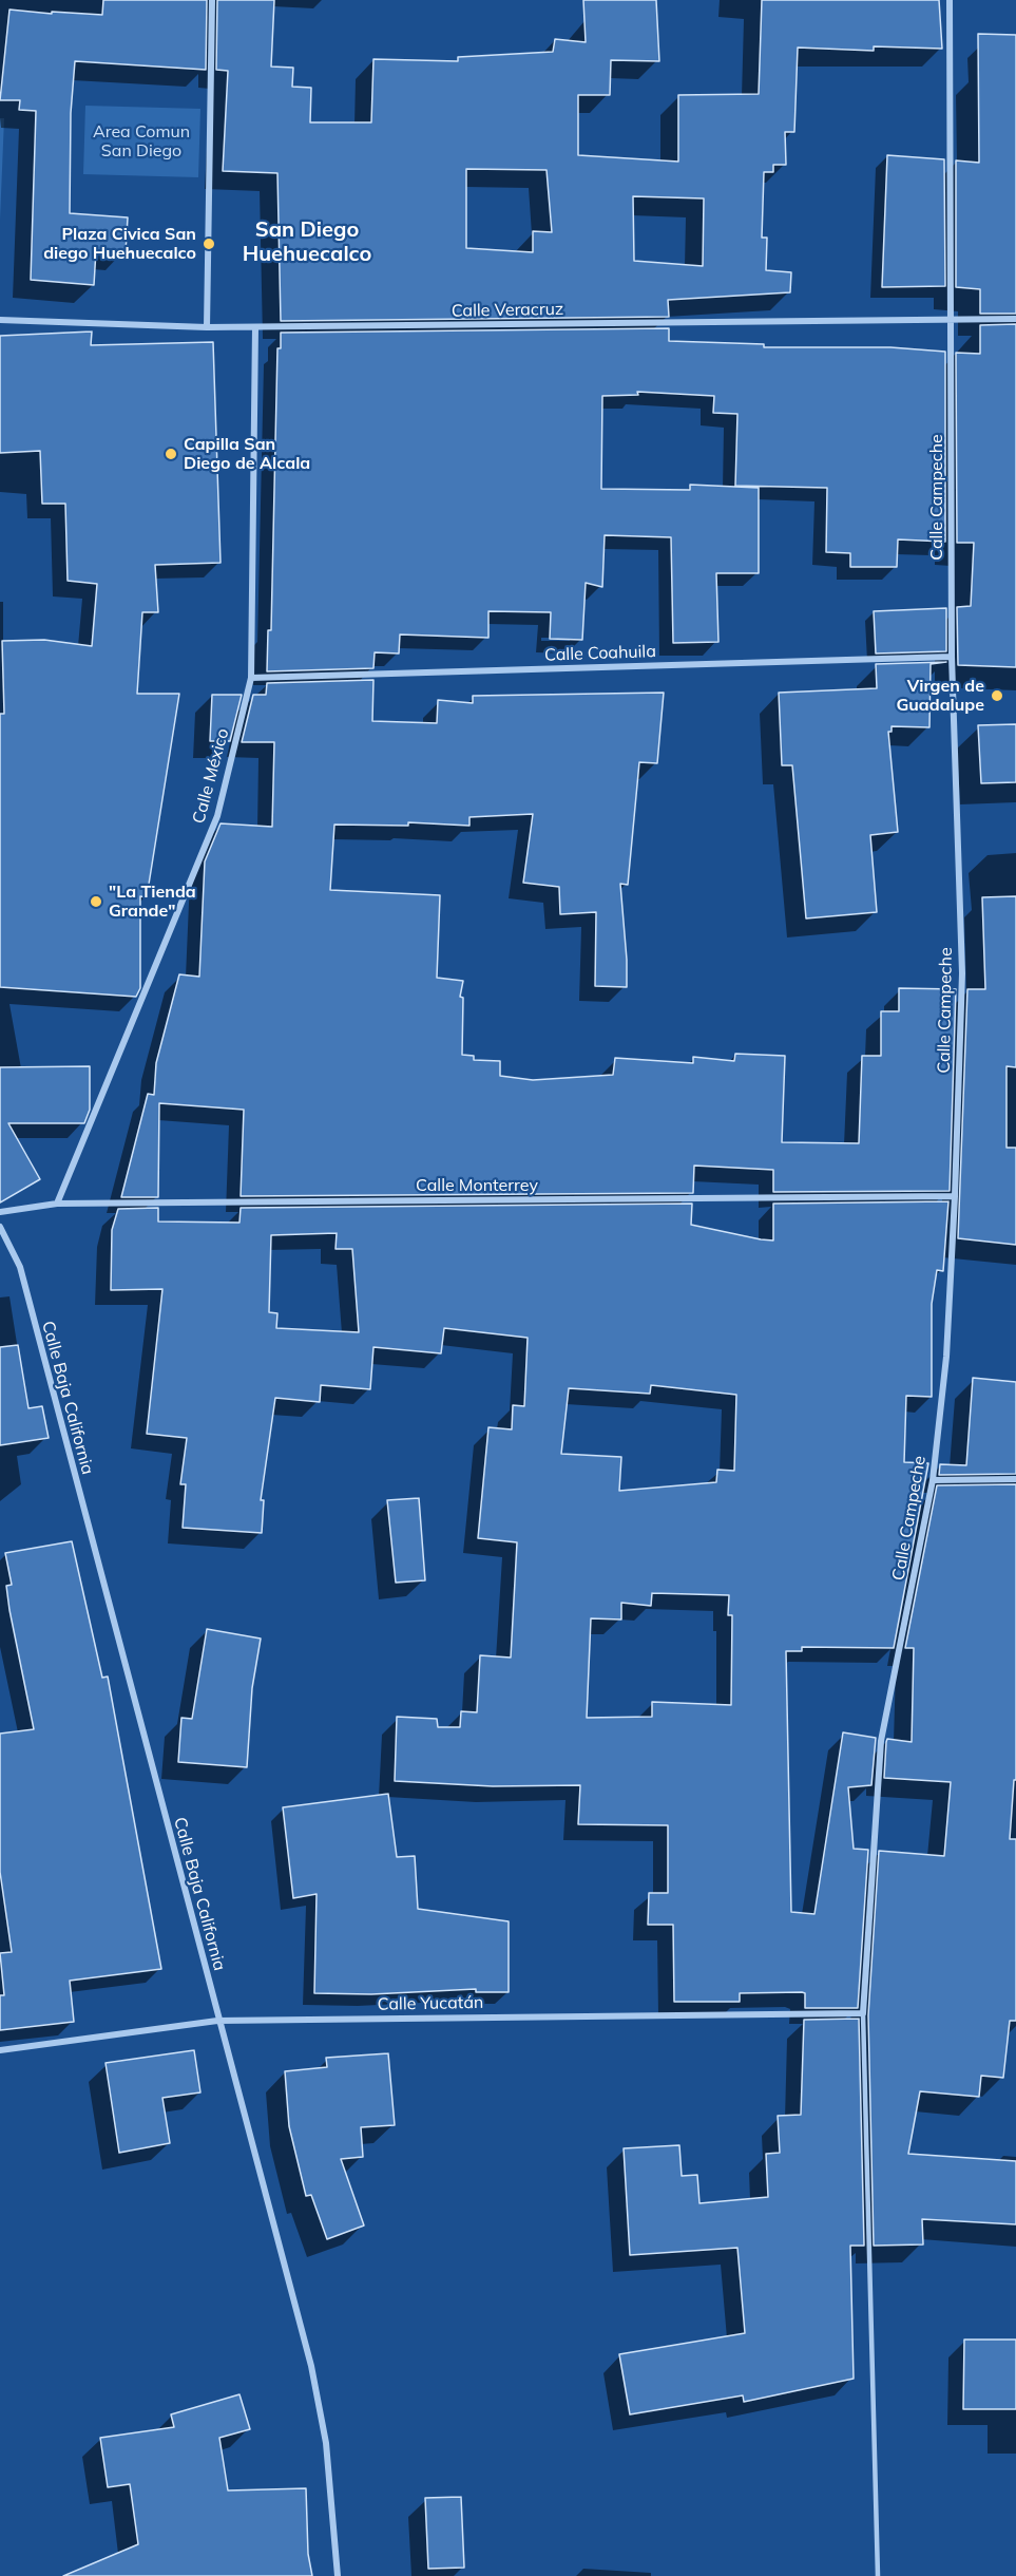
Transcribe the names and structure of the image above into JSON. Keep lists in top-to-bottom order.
{
  "streets": {
    "street": [
      "Calle Veracruz",
      "Calle Campeche",
      "Calle Coahuila",
      "Calle México",
      "Calle Monterrey",
      "Calle Baja California",
      "Calle Yucatán"
    ]
  },
  "crossings": [
    ["Calle Veracruz", "Calle Campeche"],
    ["Calle Veracruz", "Calle México"],
    ["Calle Campeche", "Calle Coahuila"],
    ["Calle Campeche", "Calle Monterrey"],
    ["Calle Campeche", "Calle Yucatán"],
    ["Calle Coahuila", "Calle México"],
    ["Calle México", "Calle Monterrey"],
    ["Calle Baja California", "Calle Yucatán"]
  ],
  "districts": ["San Diego Huehuecalco"],
  "parks": ["Area Comun San Diego"],
  "places": [
    "Plaza Civica San diego Huehuecalco",
    "Capilla San Diego de Alcala",
    "Virgen de Guadalupe",
    "\"La Tienda Grande\""
  ]
}
